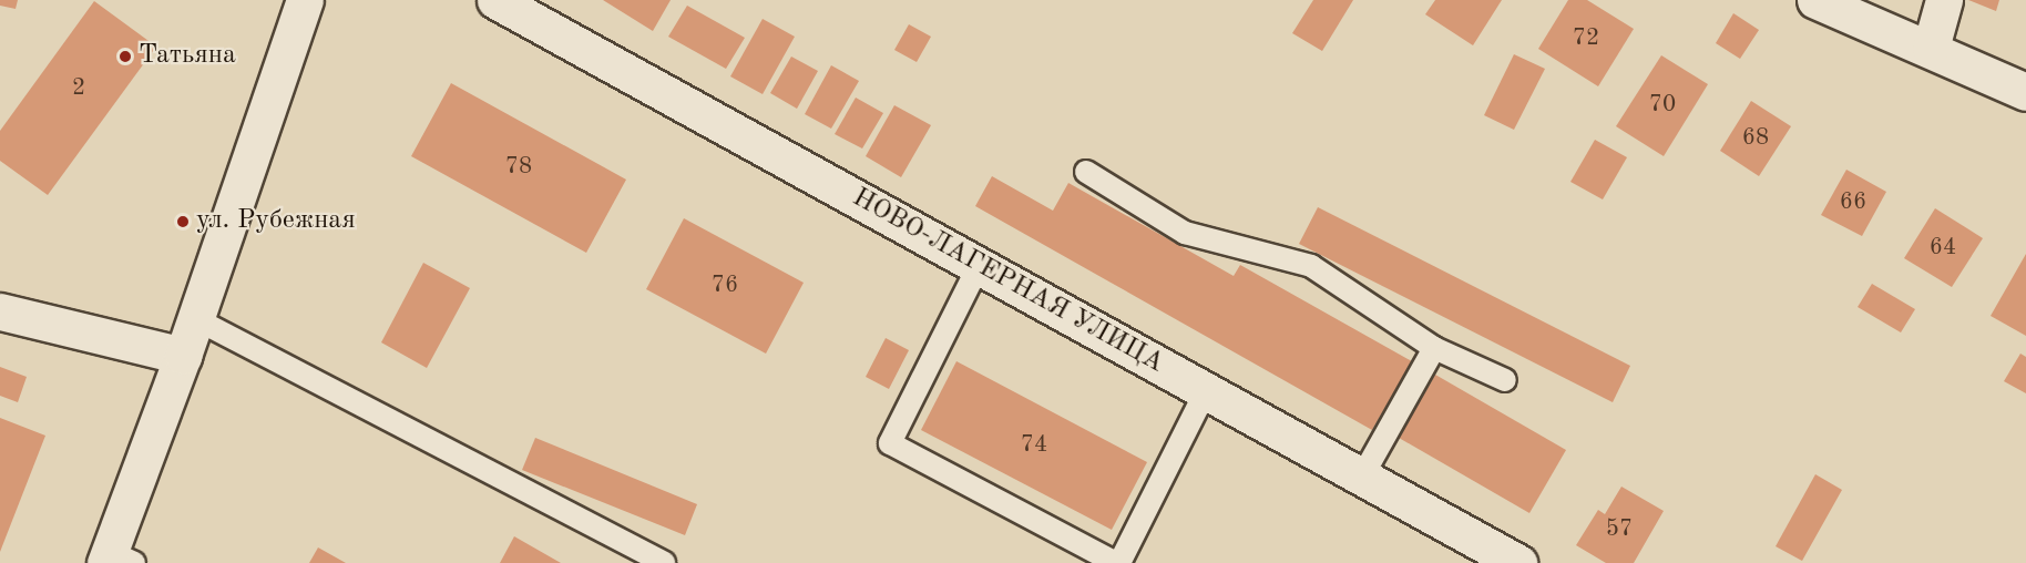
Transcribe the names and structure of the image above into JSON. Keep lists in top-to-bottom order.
{
  "streets": {
    "street": ["НОВО-ЛАГЕРНАЯ УЛИЦА"]
  },
  "places": ["Татьяна", "ул. Рубежная"],
  "house_numbers": [
    "72",
    "2",
    "70",
    "68",
    "78",
    "66",
    "64",
    "76",
    "74",
    "57"
  ]
}
